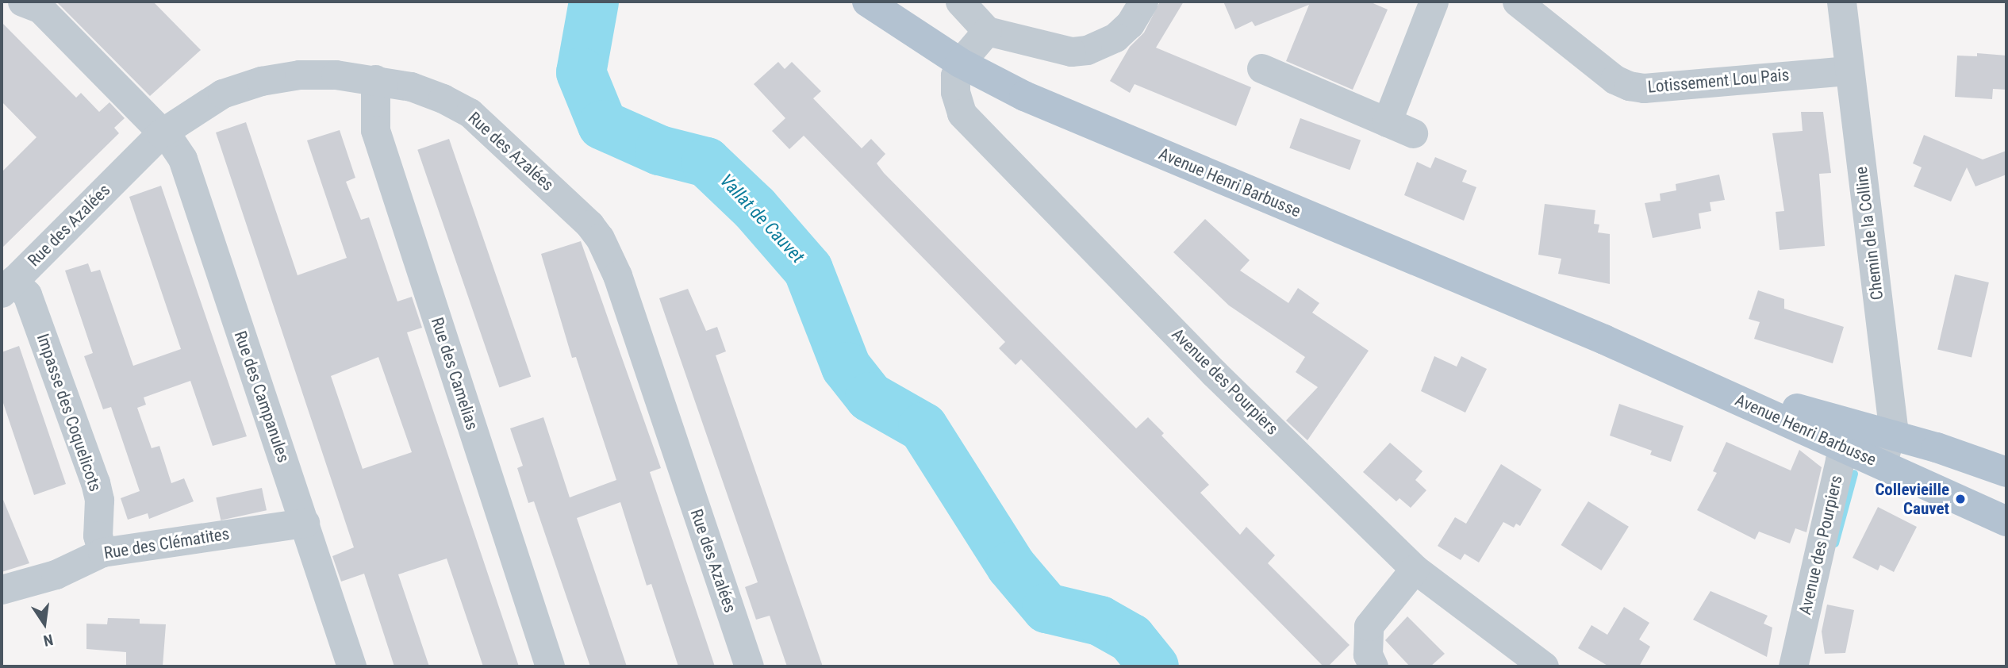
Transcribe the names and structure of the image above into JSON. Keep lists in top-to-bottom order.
{
  "streets": {
    "main road": ["Avenue Henri Barbusse"],
    "street": [
      "Lotissement Lou Pais",
      "Rue des Azalées",
      "Chemin de la Colline",
      "Rue des Camelias",
      "Avenue des Pourpiers",
      "Rue des Campanules",
      "Impasse des Coquelicots",
      "Rue des Clématites"
    ]
  },
  "crossings": [
    ["Lotissement Lou Pais", "Chemin de la Colline"],
    ["Rue des Azalées", "Rue des Camelias"],
    ["Rue des Azalées", "Rue des Campanules"],
    ["Rue des Azalées", "Impasse des Coquelicots"],
    ["Avenue Henri Barbusse", "Chemin de la Colline"],
    ["Avenue Henri Barbusse", "Avenue des Pourpiers"],
    ["Rue des Campanules", "Rue des Clématites"],
    ["Impasse des Coquelicots", "Rue des Clématites"]
  ],
  "water": ["Vallat de Cauvet"],
  "places": ["Collevieille Cauvet"],
  "north": "bottom"
}
